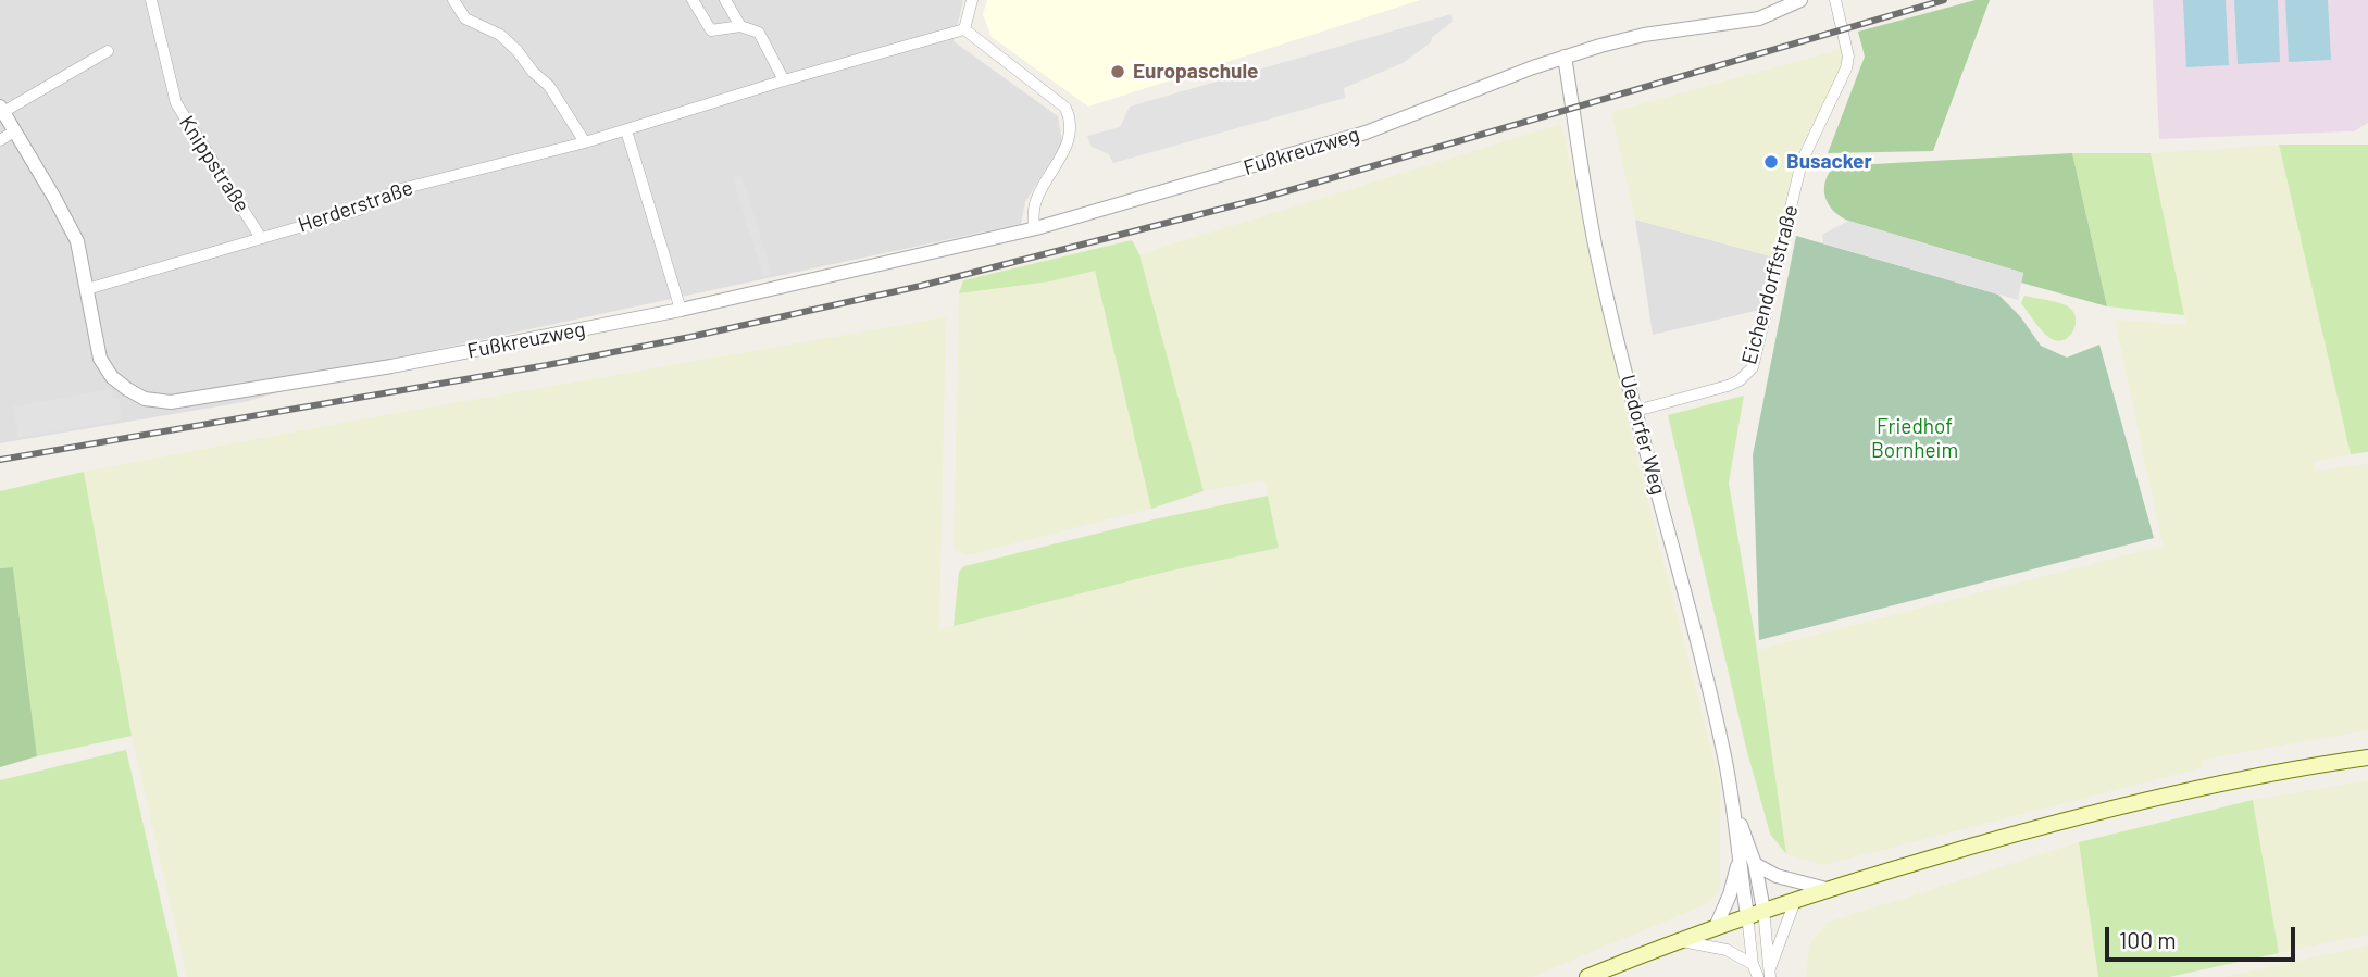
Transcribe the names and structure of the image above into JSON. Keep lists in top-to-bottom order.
{
  "streets": {
    "street": [
      "Fußkreuzweg",
      "Knippstraße",
      "Herderstraße",
      "Eichendorffstraße",
      "Uedorfer Weg"
    ]
  },
  "crossings": [
    ["Fußkreuzweg", "Herderstraße"],
    ["Fußkreuzweg", "Uedorfer Weg"],
    ["Knippstraße", "Herderstraße"],
    ["Eichendorffstraße", "Uedorfer Weg"]
  ],
  "parks": ["Friedhof Bornheim"],
  "places": ["Europaschule", "Busacker"],
  "scale_bar": "100 m"
}
